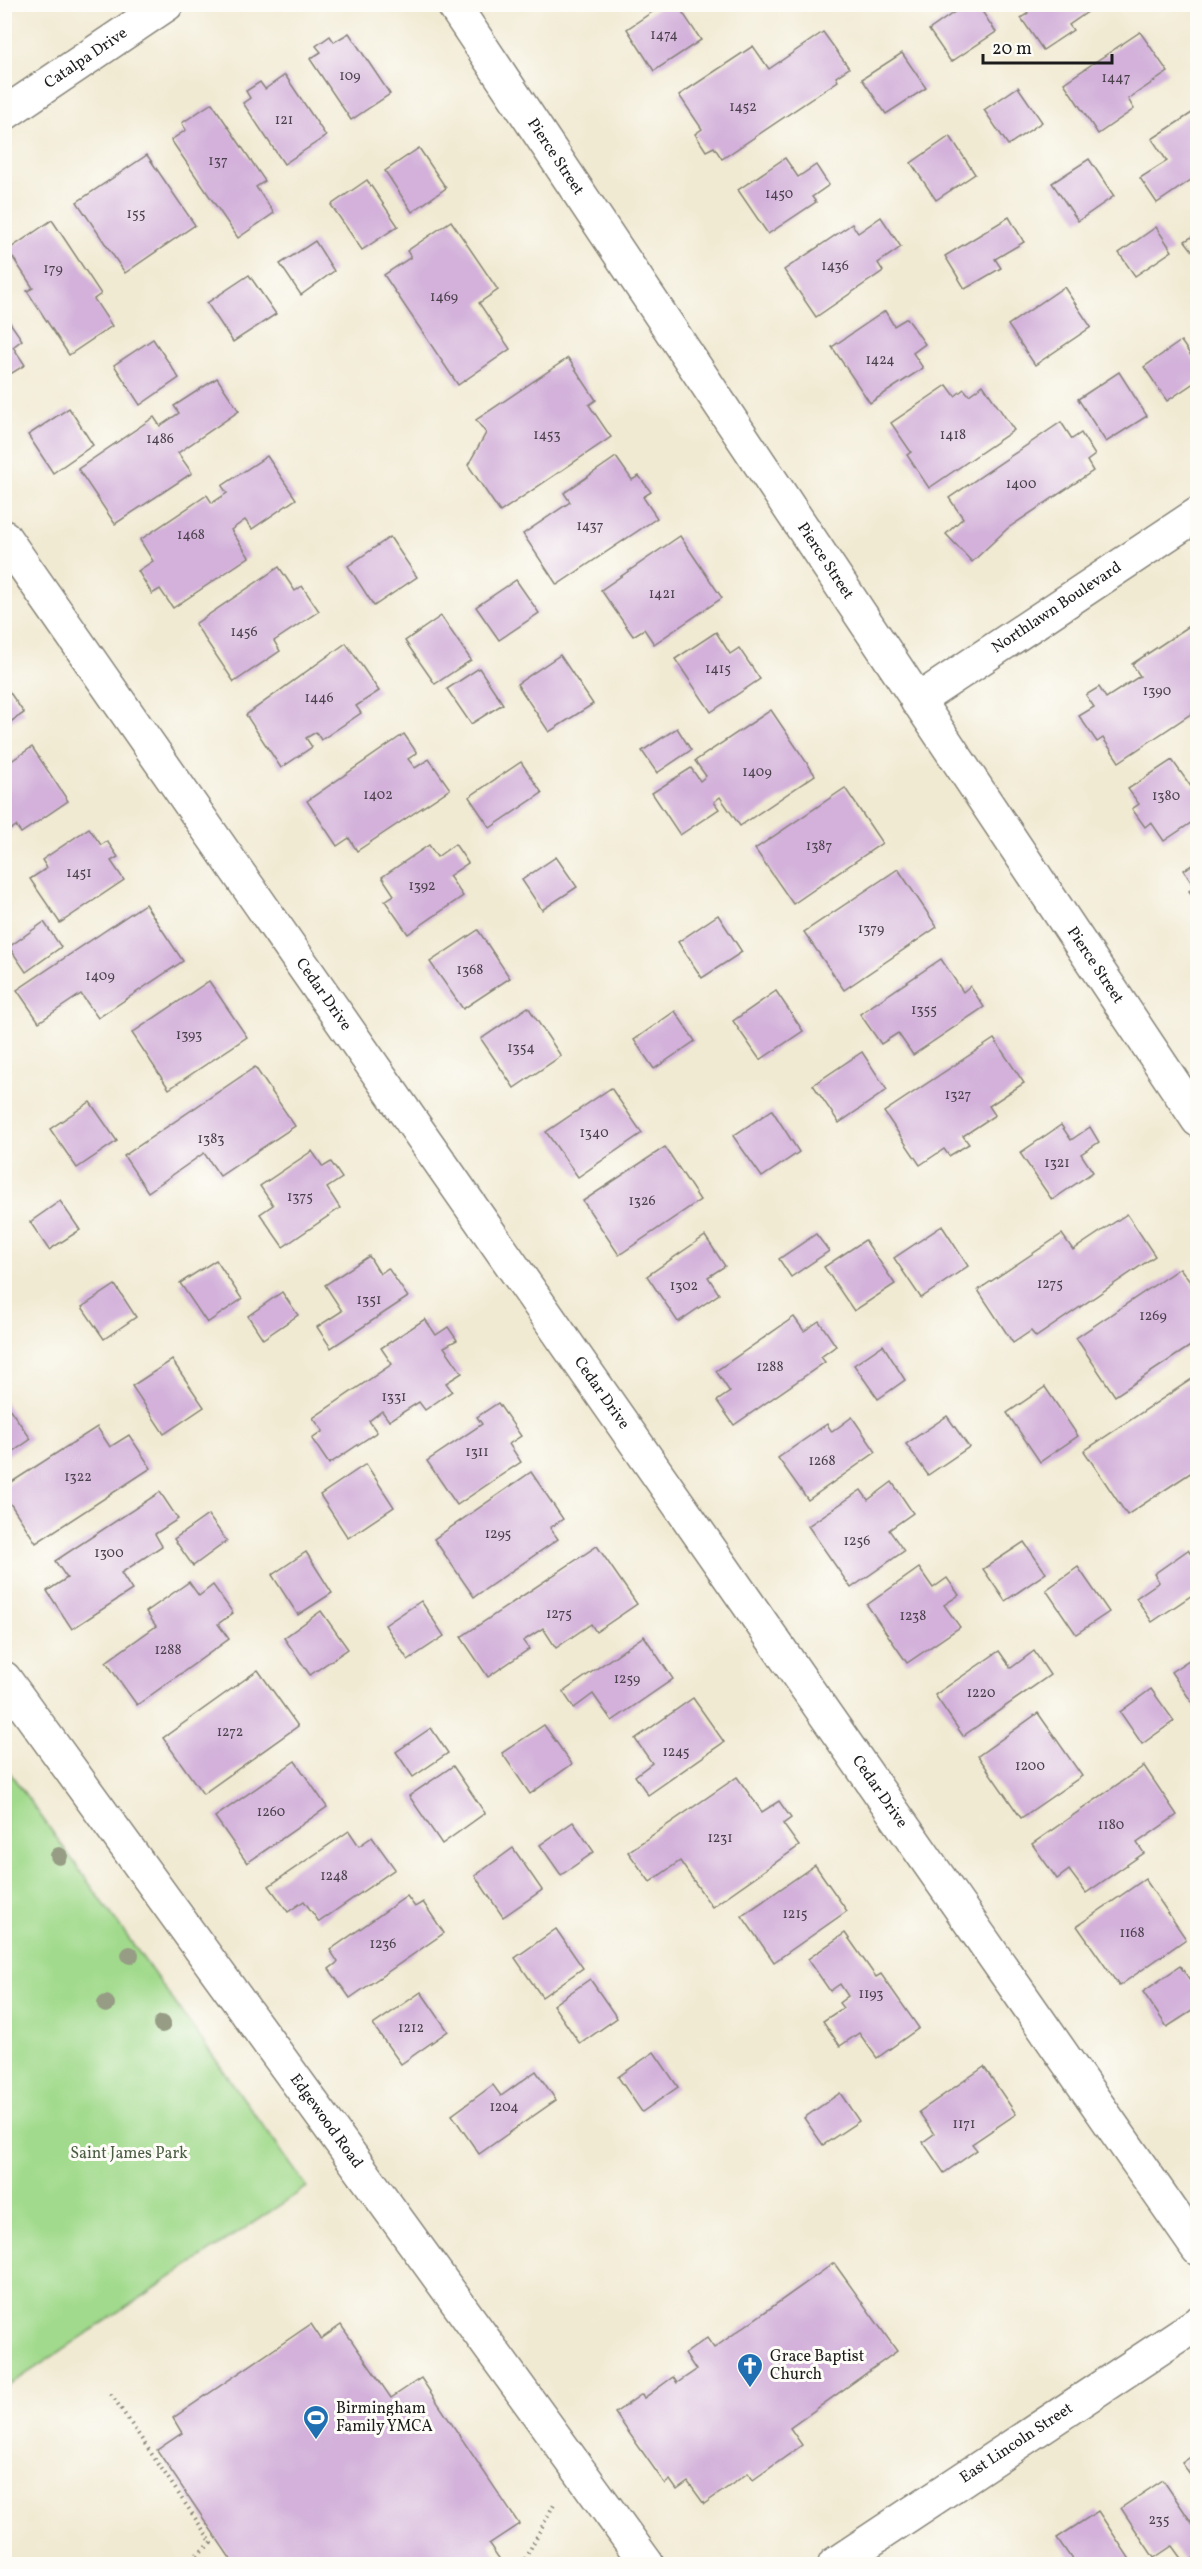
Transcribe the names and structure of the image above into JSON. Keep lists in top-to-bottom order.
{
  "streets": {
    "street": [
      "Catalpa Drive",
      "Pierce Street",
      "Northlawn Boulevard",
      "Cedar Drive",
      "Edgewood Road",
      "East Lincoln Street"
    ]
  },
  "crossings": [
    ["Pierce Street", "Northlawn Boulevard"]
  ],
  "parks": ["Saint James Park"],
  "places": {
    "church": ["Grace Baptist Church"],
    "sports": ["Birmingham Family YMCA"]
  },
  "house_numbers": [
    "1474",
    "109",
    "1447",
    "1452",
    "121",
    "137",
    "1450",
    "155",
    "1436",
    "179",
    "1469",
    "1424",
    "1453",
    "1418",
    "1486",
    "1400",
    "1437",
    "1468",
    "1421",
    "1456",
    "1415",
    "1390",
    "1446",
    "1409",
    "1402",
    "1380",
    "1387",
    "1451",
    "1392",
    "1379",
    "1368",
    "1409",
    "1355",
    "1393",
    "1354",
    "1327",
    "1340",
    "1383",
    "1321",
    "1375",
    "1326",
    "1275",
    "1302",
    "1351",
    "1269",
    "1288",
    "1331",
    "1311",
    "1268",
    "1322",
    "1295",
    "1256",
    "1300",
    "1275",
    "1238",
    "1288",
    "1259",
    "1220",
    "1272",
    "1245",
    "1200",
    "1260",
    "1180",
    "1231",
    "1248",
    "1215",
    "1168",
    "1236",
    "1193",
    "1212",
    "1204",
    "1171",
    "235"
  ],
  "scale_bar": "20 m"
}
